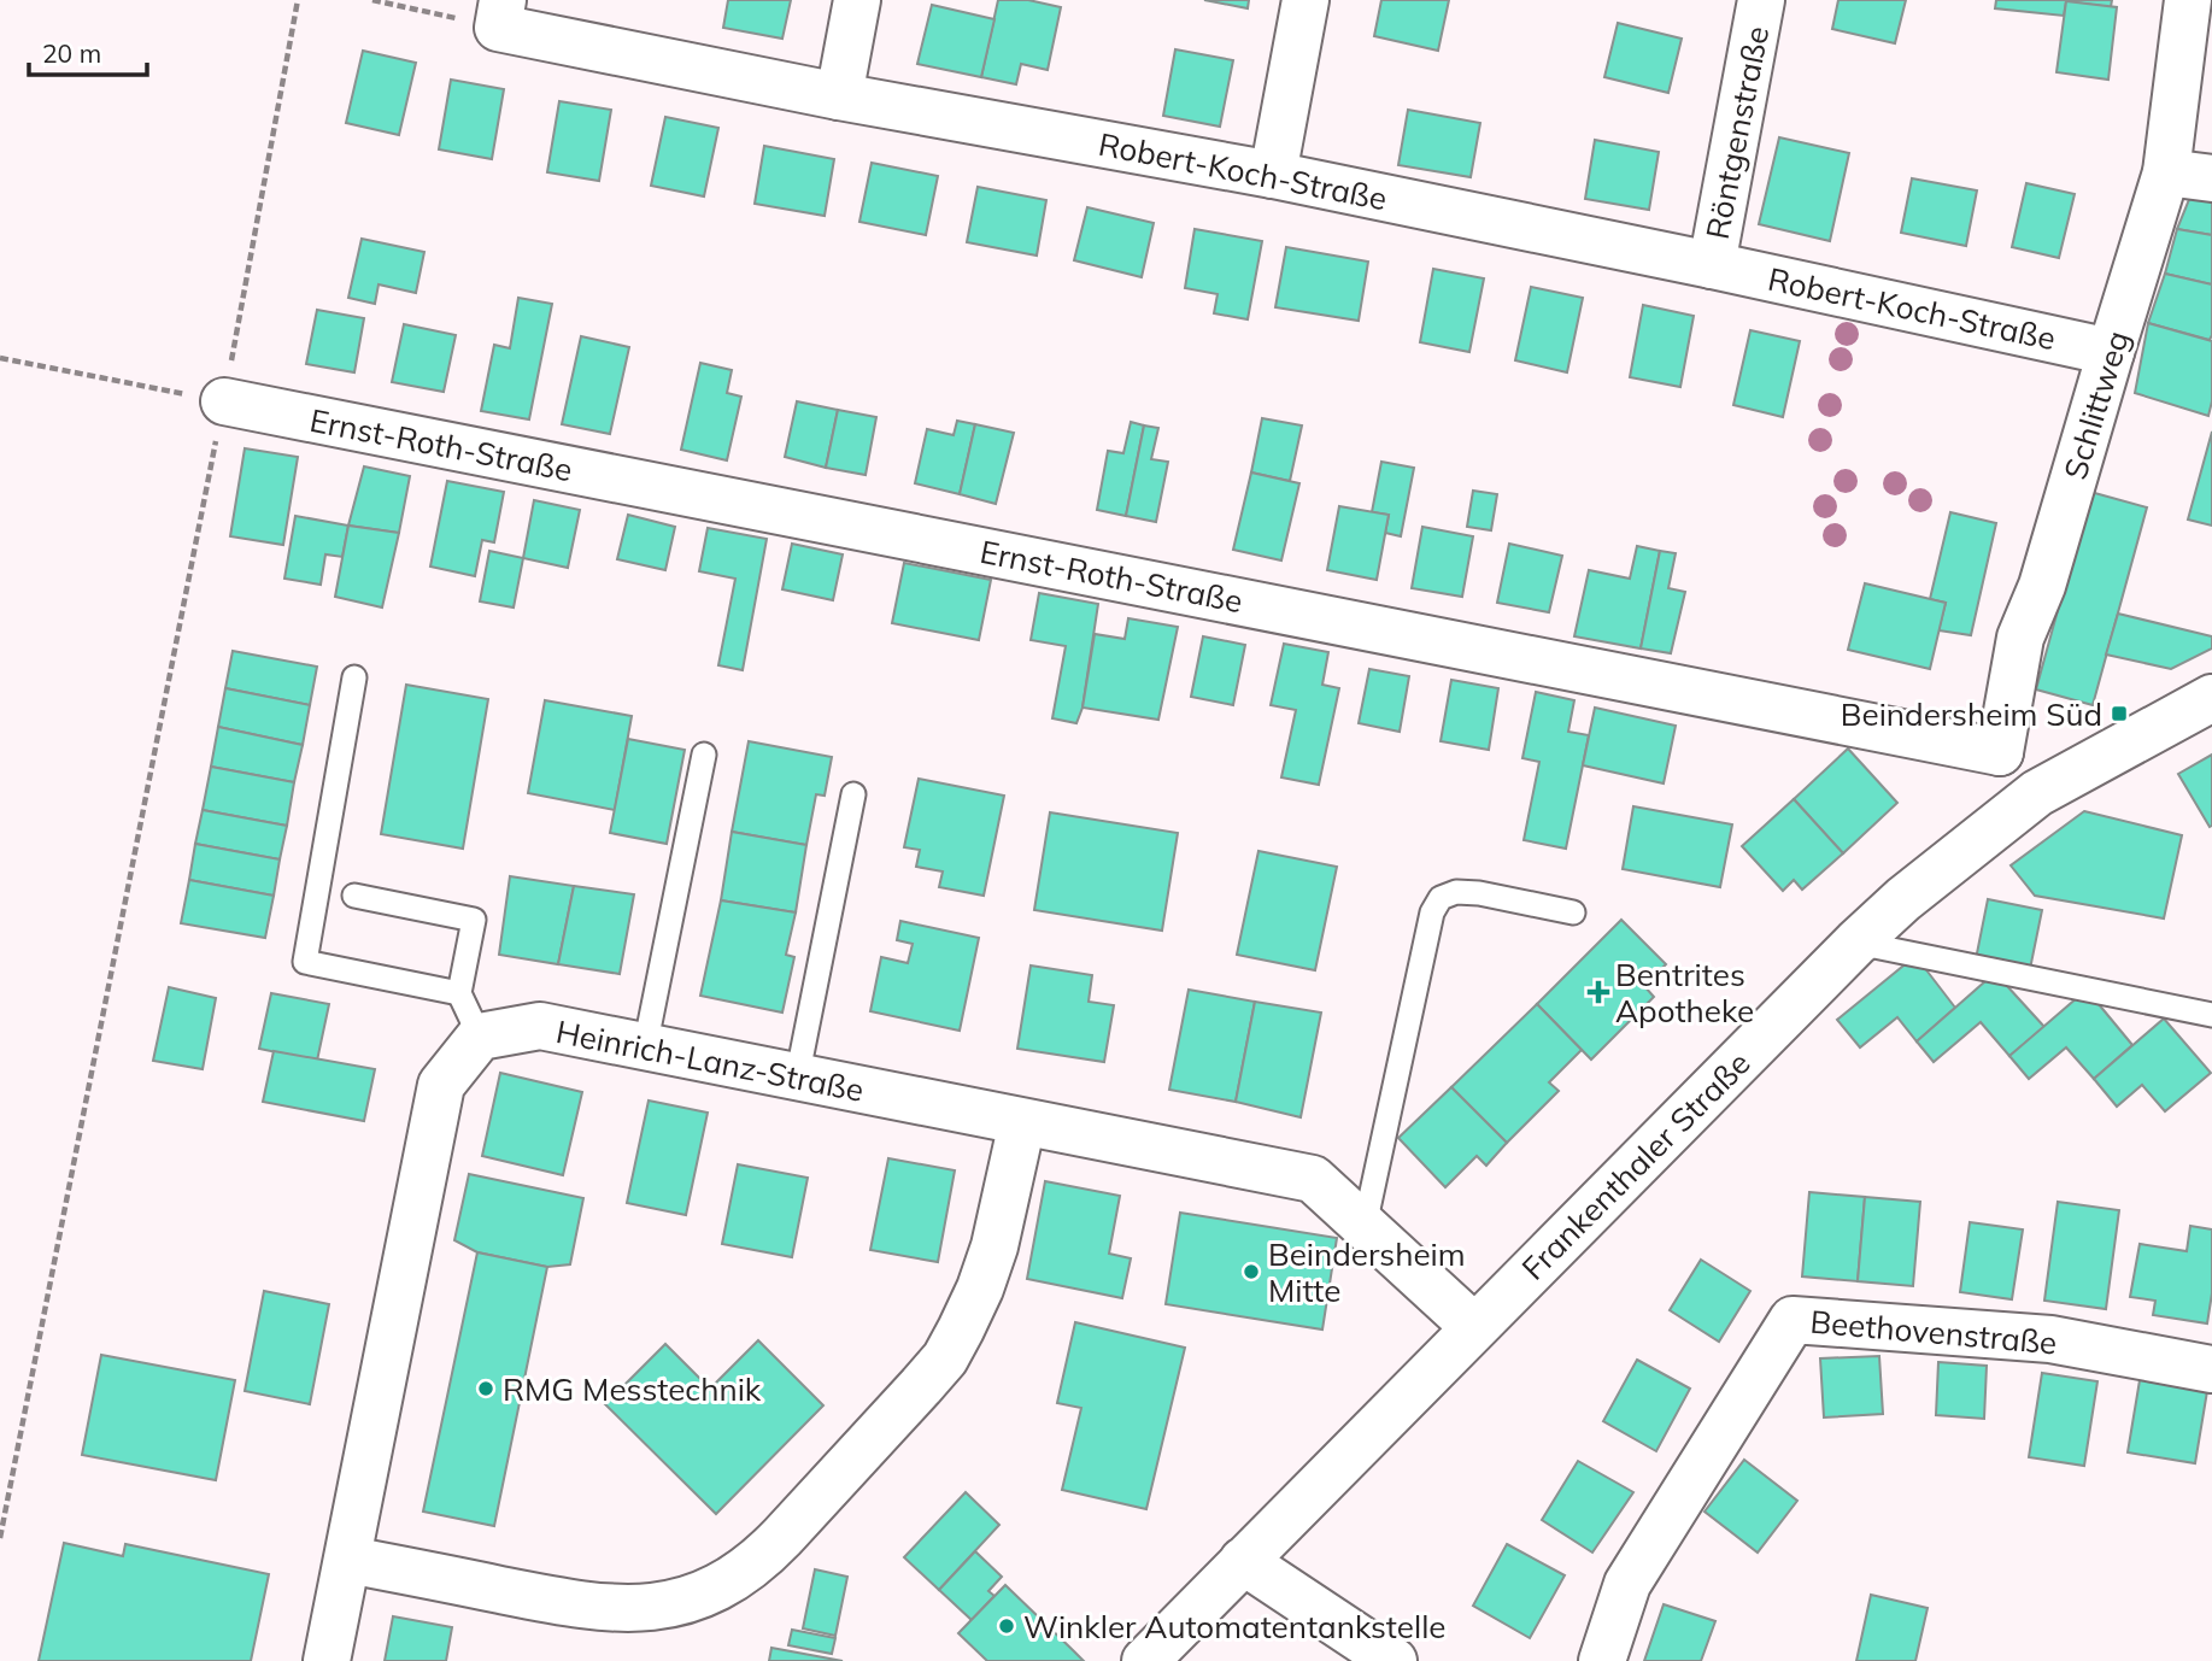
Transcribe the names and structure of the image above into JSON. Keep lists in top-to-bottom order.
{
  "streets": {
    "street": [
      "Röntgenstraße",
      "Robert-Koch-Straße",
      "Schlittweg",
      "Ernst-Roth-Straße",
      "Heinrich-Lanz-Straße",
      "Frankenthaler Straße",
      "Beethovenstraße"
    ]
  },
  "crossings": [
    ["Röntgenstraße", "Robert-Koch-Straße"],
    ["Robert-Koch-Straße", "Schlittweg"],
    ["Schlittweg", "Ernst-Roth-Straße"],
    ["Heinrich-Lanz-Straße", "Frankenthaler Straße"]
  ],
  "places": {
    "transit": ["Beindersheim Süd"],
    "health": ["Bentrites Apotheke"],
    "other": ["Beindersheim Mitte", "RMG Messtechnik", "Winkler Automatentankstelle"]
  },
  "scale_bar": "20 m"
}
